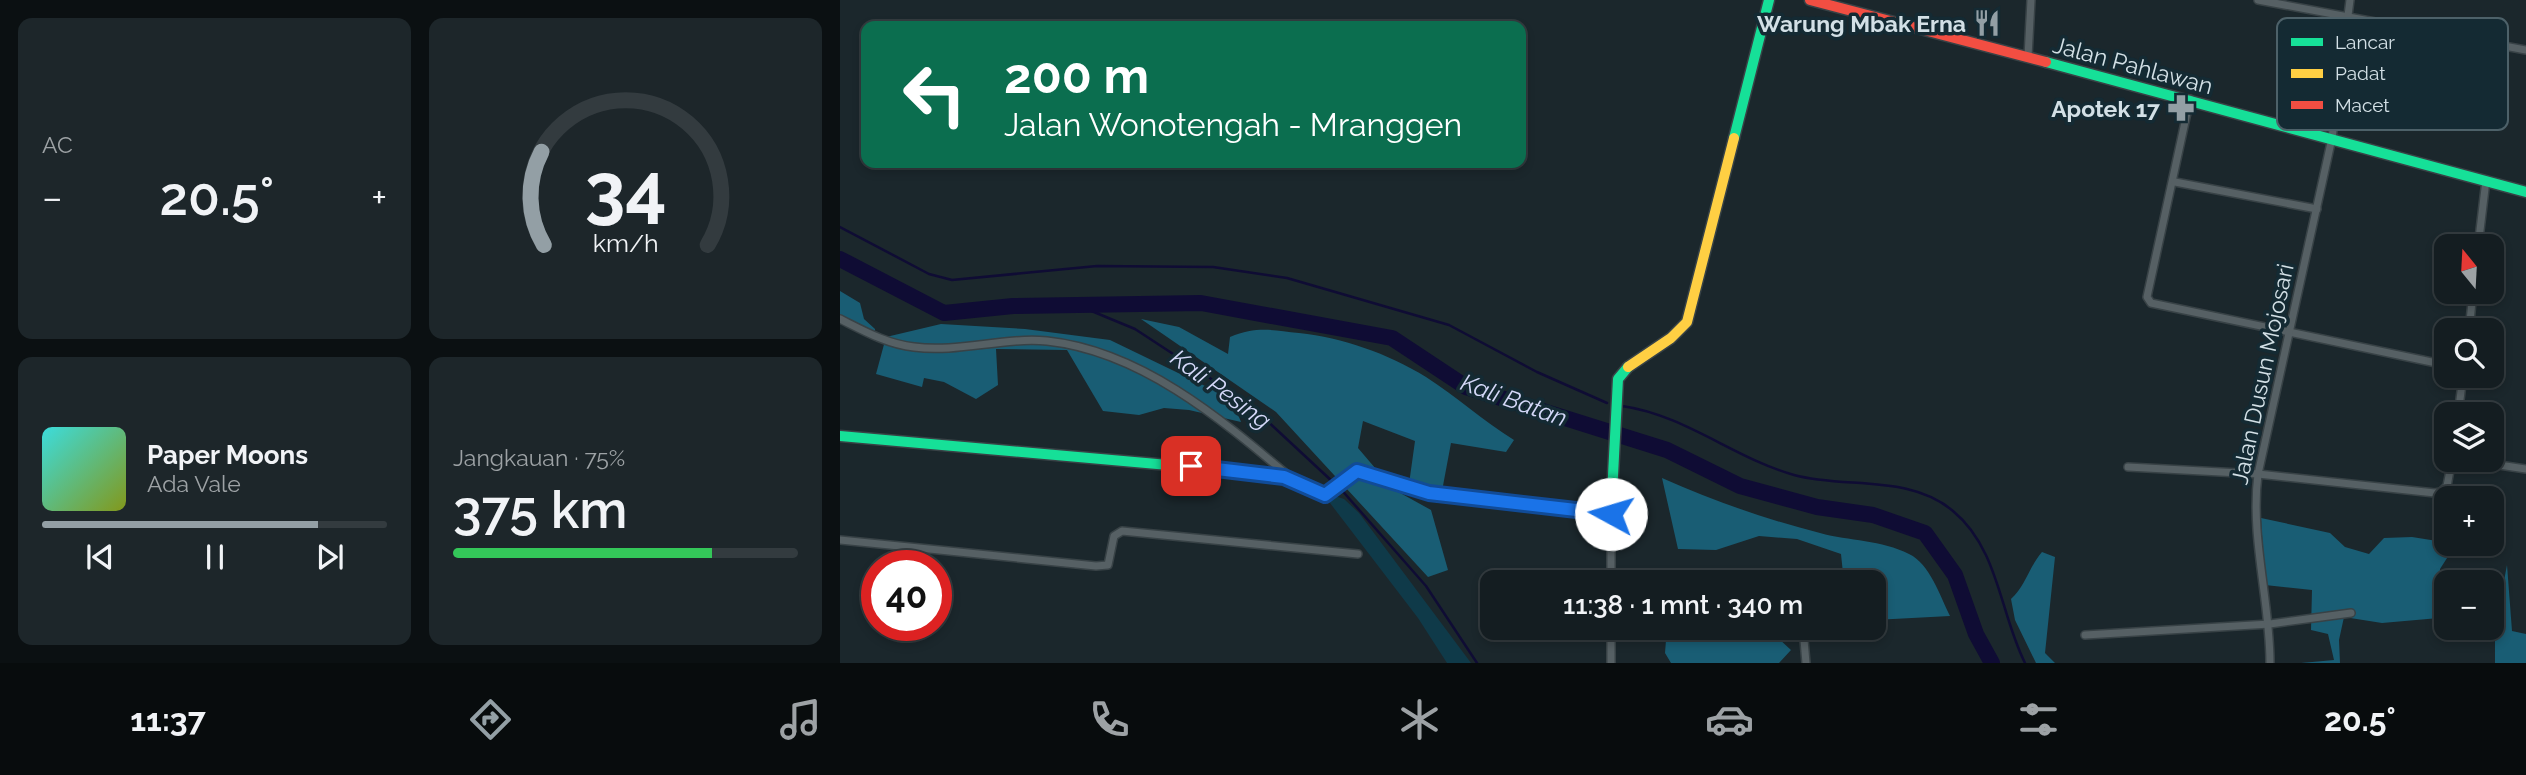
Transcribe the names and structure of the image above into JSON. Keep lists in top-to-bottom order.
{
  "streets": {
    "street": ["Jalan Pahlawan", "Jalan Dusun Mojosari"]
  },
  "crossings": [
    ["Jalan Pahlawan", "Jalan Dusun Mojosari"]
  ],
  "water": ["Kali Pesing", "Kali Batan"],
  "places": {
    "restaurant": ["Warung Mbak Erna"],
    "pharmacy": ["Apotek 17"]
  },
  "legend": ["Lancar", "Padat", "Macet"],
  "north": "top",
  "page": {
    "tile": [
      "AC",
      ["Jangkauan · 75%", "375 km"]
    ],
    "turn": ["200 m", "Jalan Wonotengah - Mranggen"],
    "heat": ["−", "20.5°", "+"],
    "map_buttons": ["+", "−"],
    "song": ["Paper Moons", "Ada Vale"],
    "limit": "40",
    "trip": "11:38 · 1 mnt · 340 m",
    "tabs": ["11:37", "20.5°"],
    "gauge": ["34", "km/h"]
  }
}
